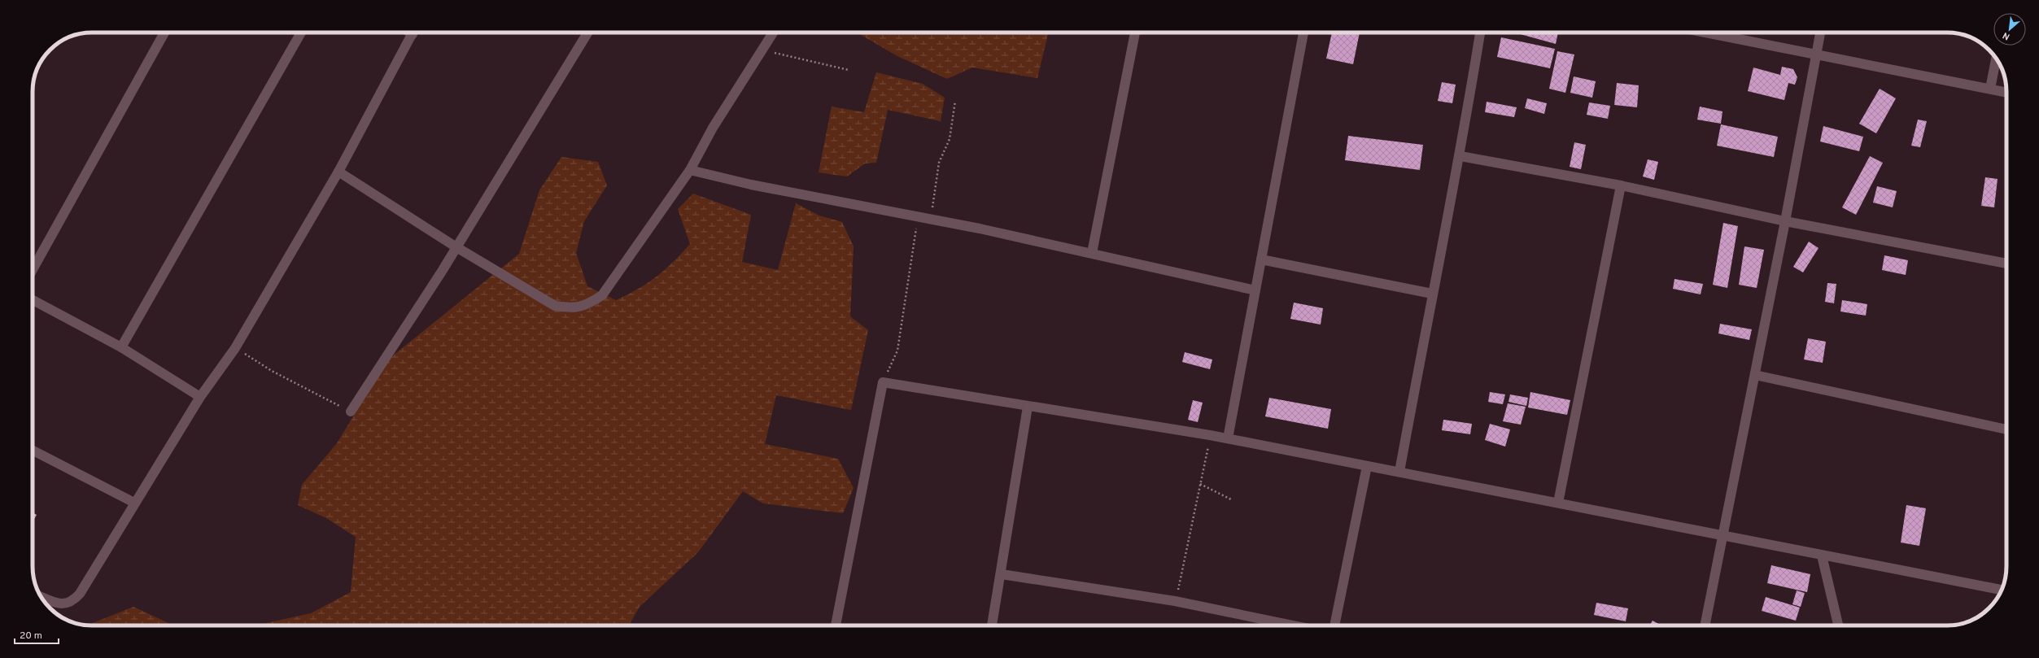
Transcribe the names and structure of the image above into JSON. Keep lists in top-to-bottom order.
{
  "scale_bar": "20 m",
  "north": "bottom left"
}
